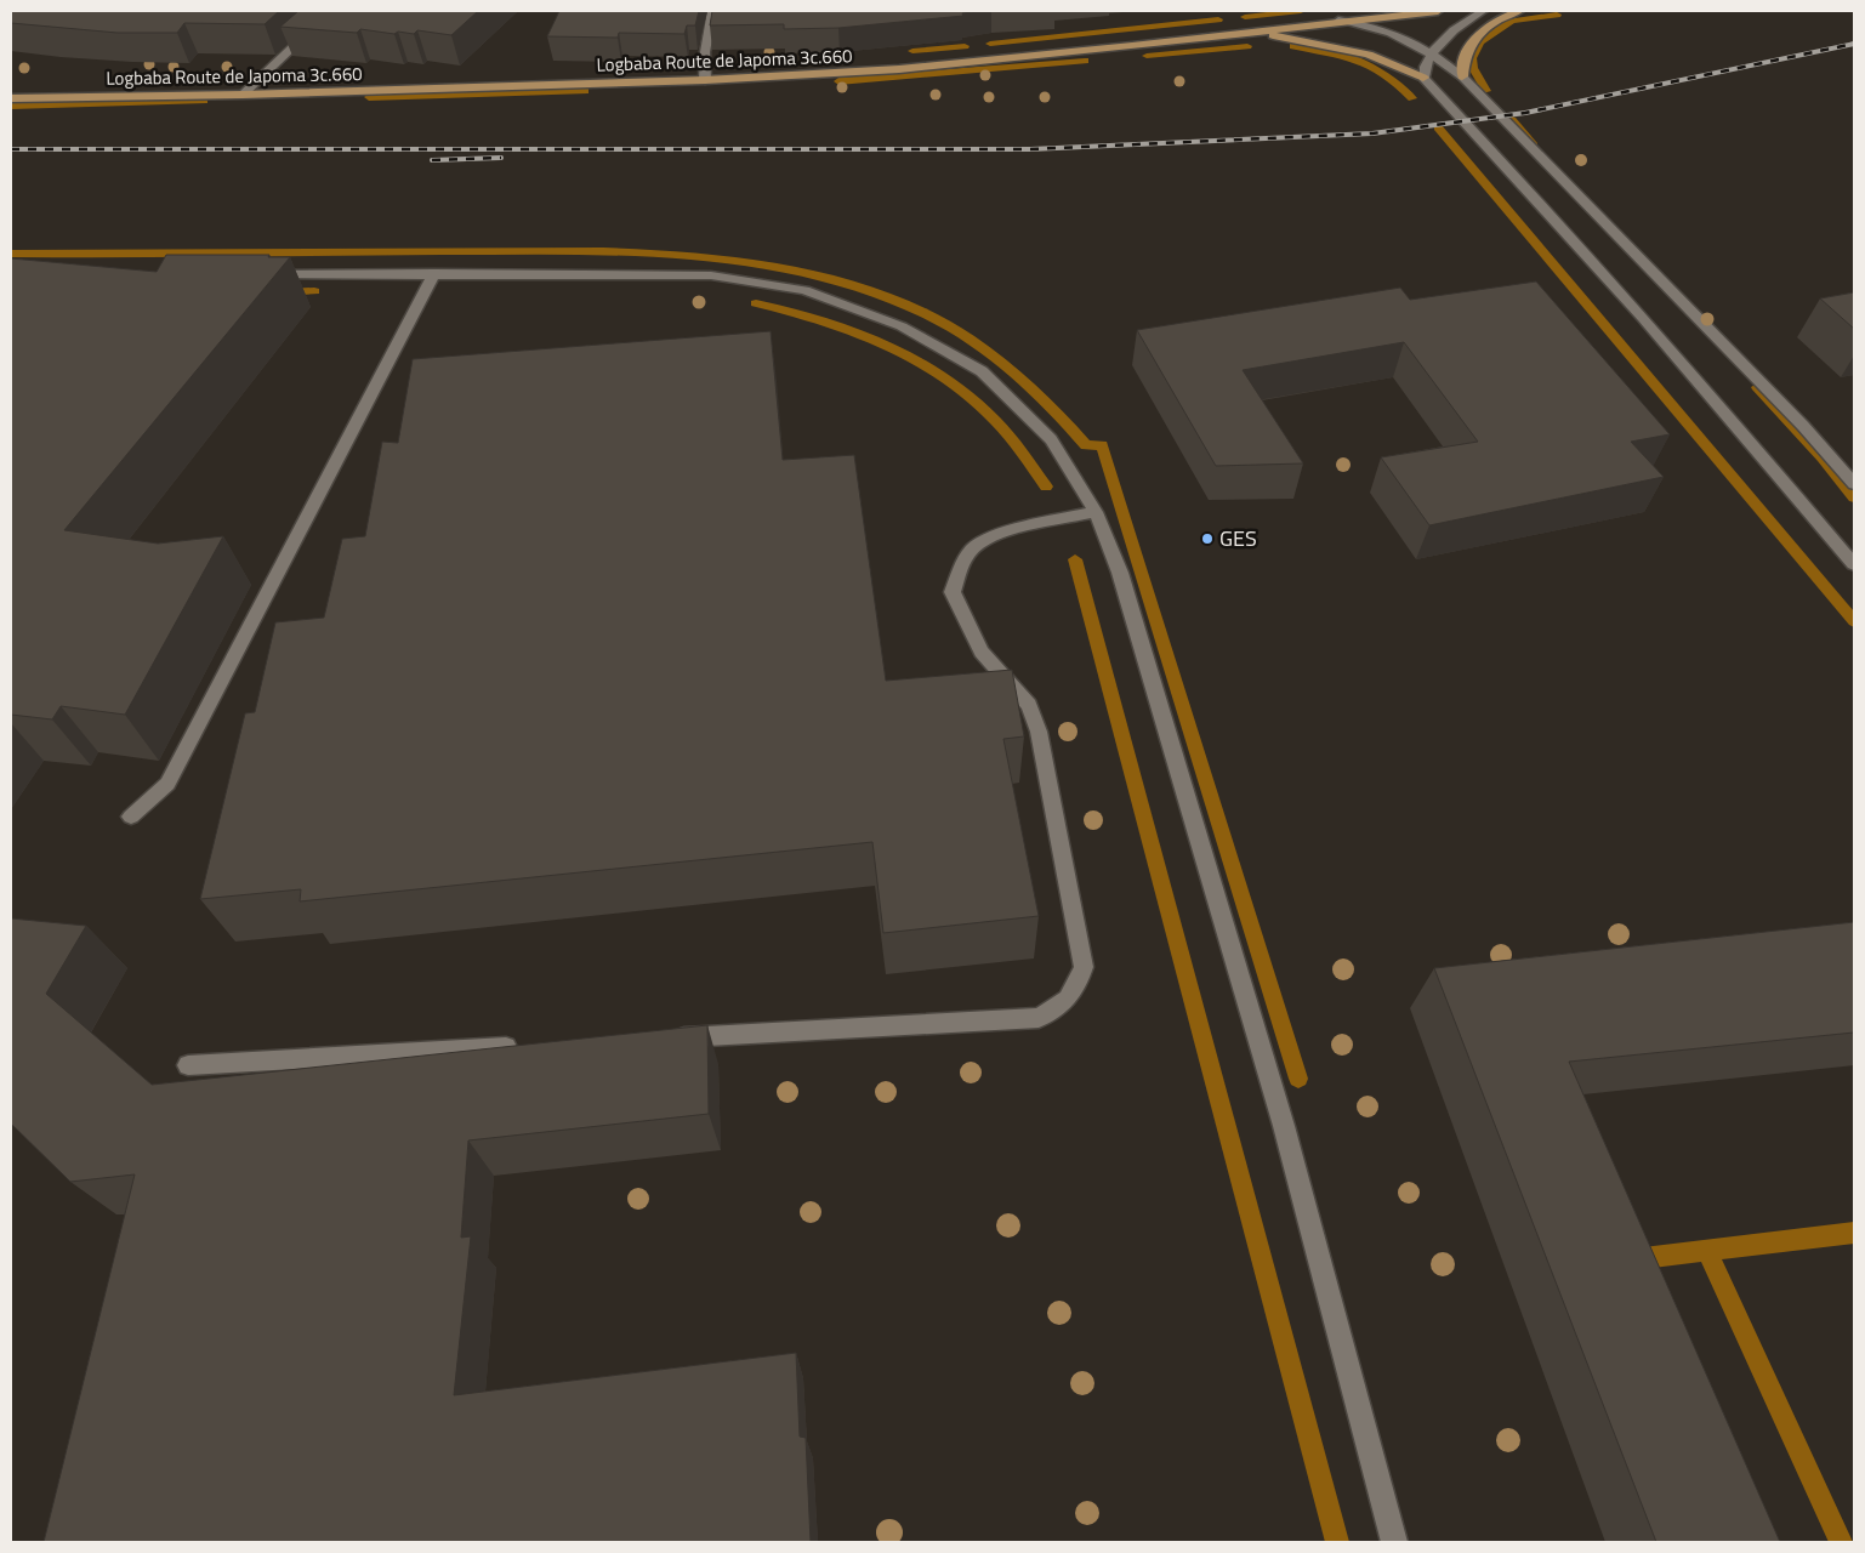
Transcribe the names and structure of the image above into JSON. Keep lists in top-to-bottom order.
{
  "streets": {
    "main road": ["Logbaba Route de Japoma 3c.660"]
  },
  "places": ["GES"]
}
